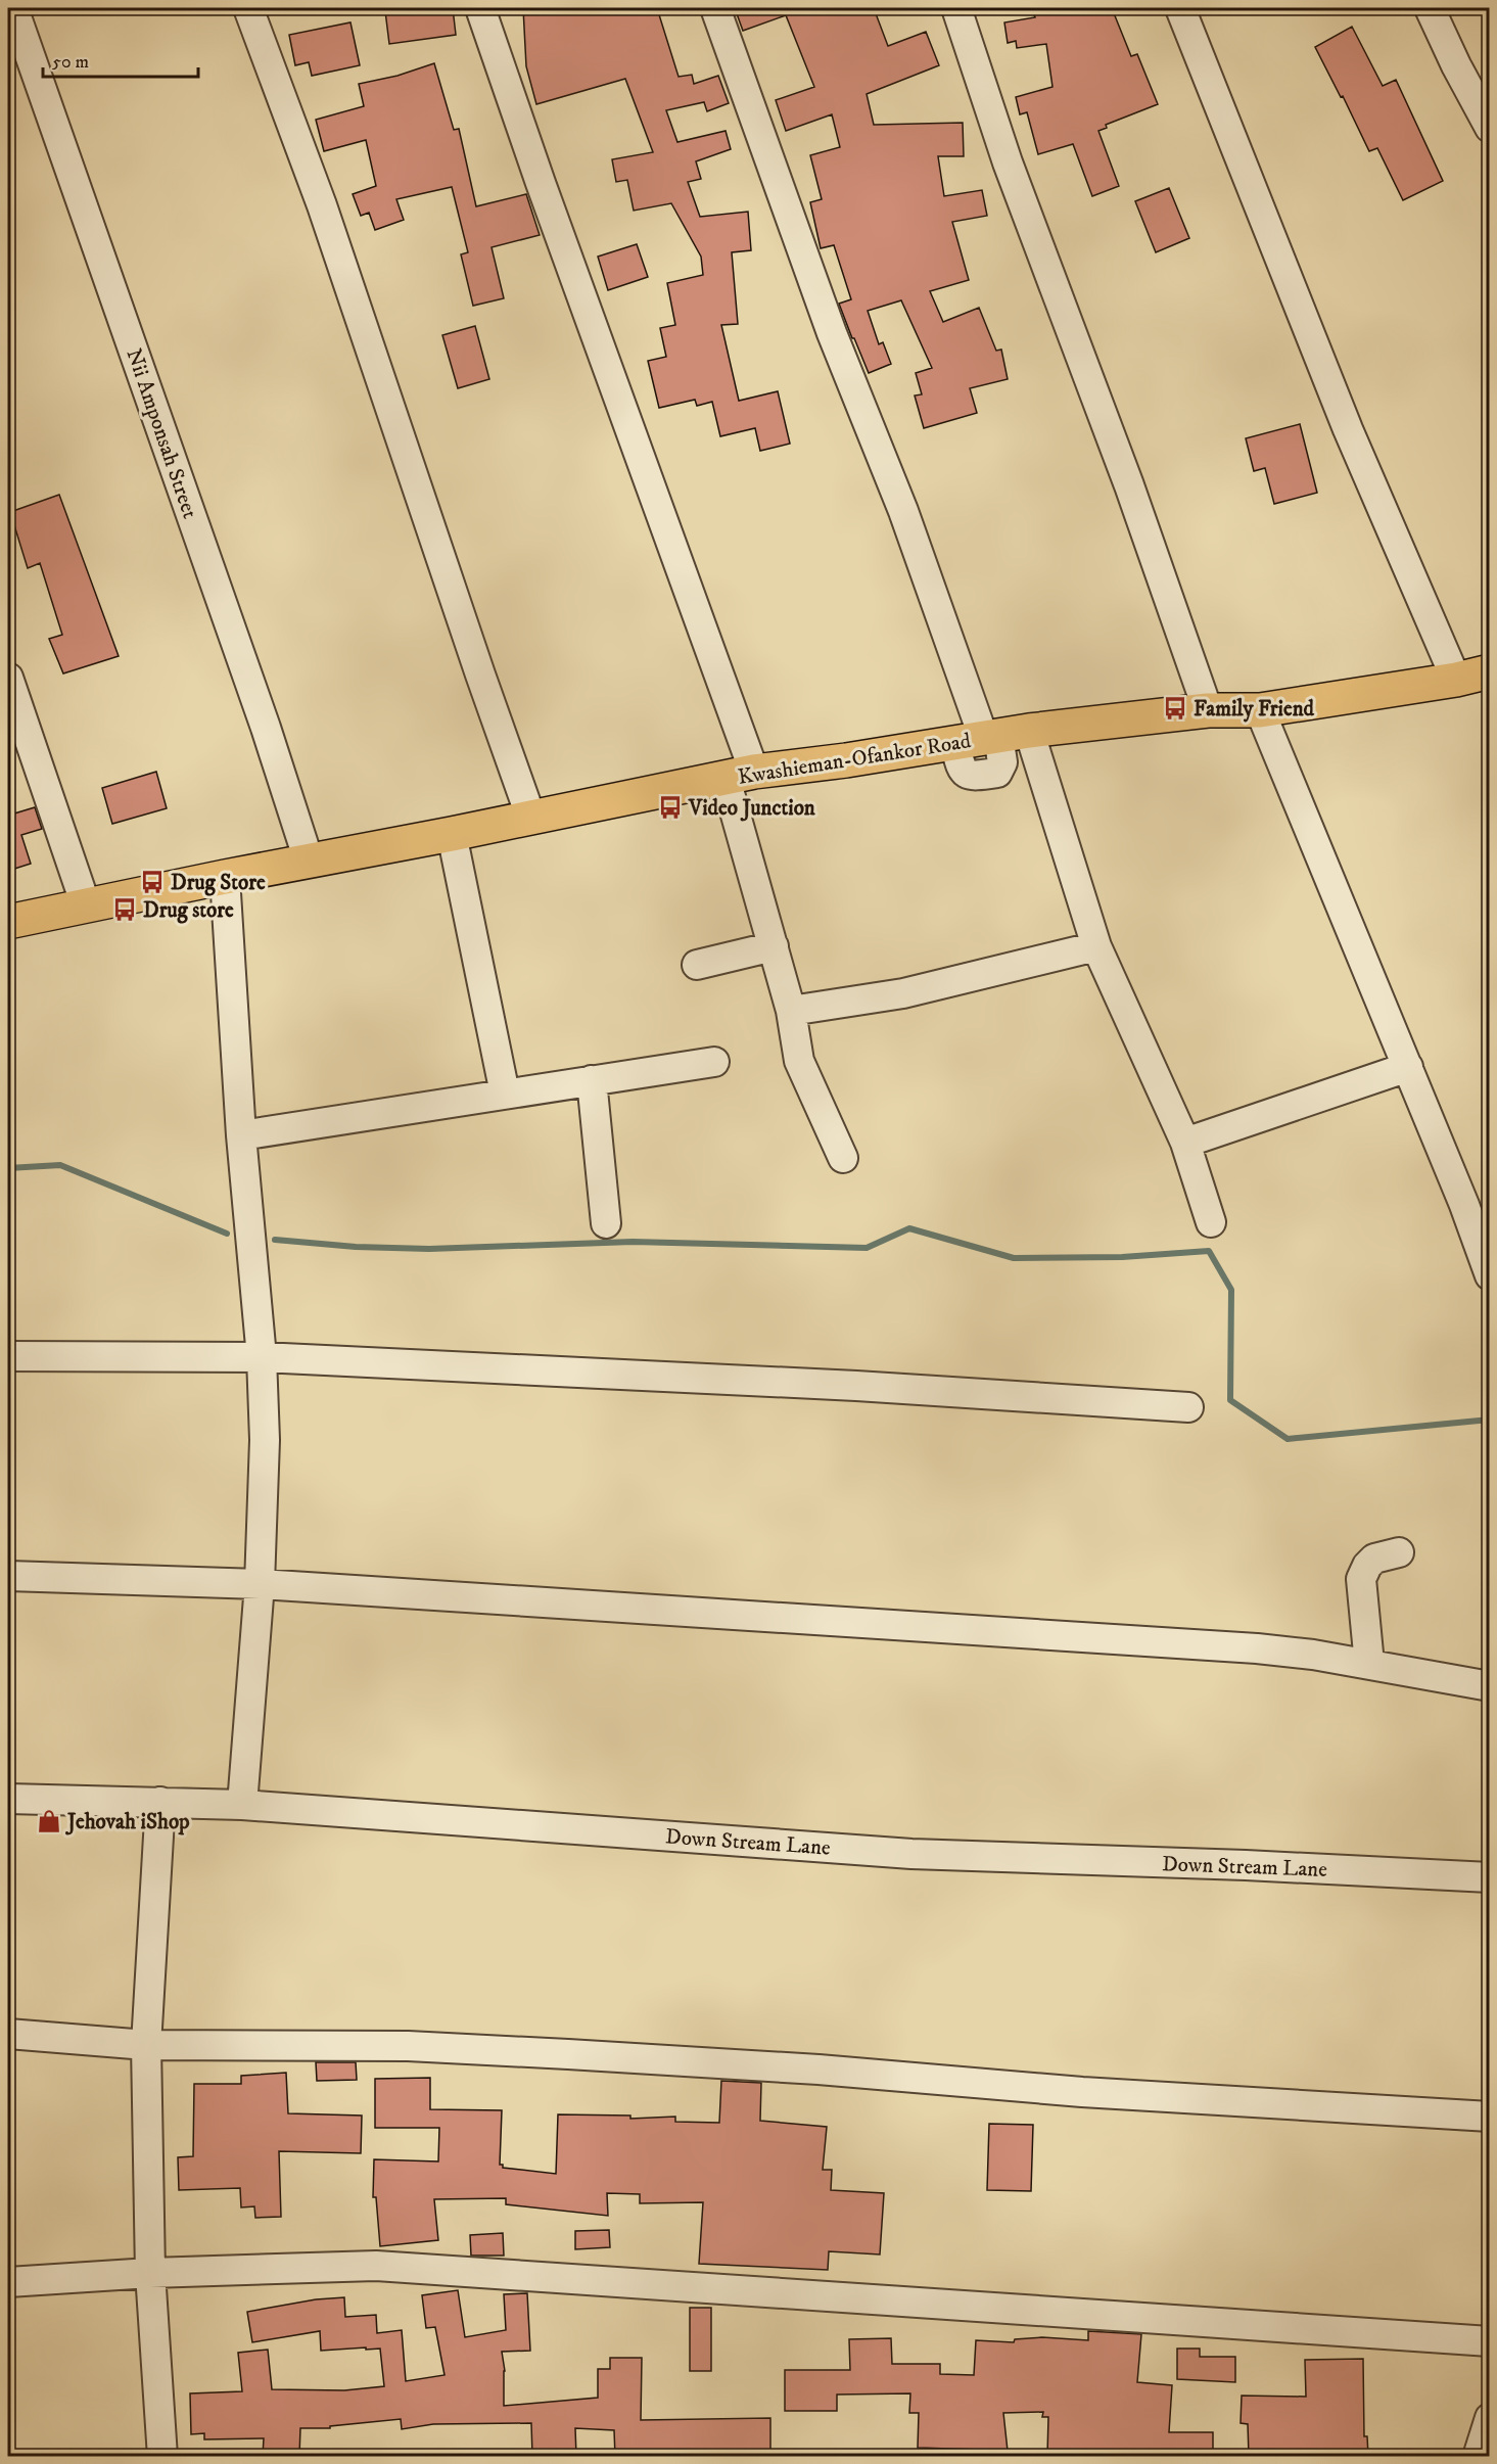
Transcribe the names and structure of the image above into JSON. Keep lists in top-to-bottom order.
{
  "streets": {
    "main road": ["Kwashieman-Ofankor Road"],
    "street": ["Nii Amponsah Street", "Down Stream Lane"]
  },
  "crossings": [
    ["Nii Amponsah Street", "Kwashieman-Ofankor Road"]
  ],
  "places": {
    "bus stop": [
      "Family Friend",
      "Video Junction",
      "Drug Store",
      "Drug store"
    ],
    "shop": ["Jehovah iShop"]
  },
  "scale_bar": "50 m"
}
